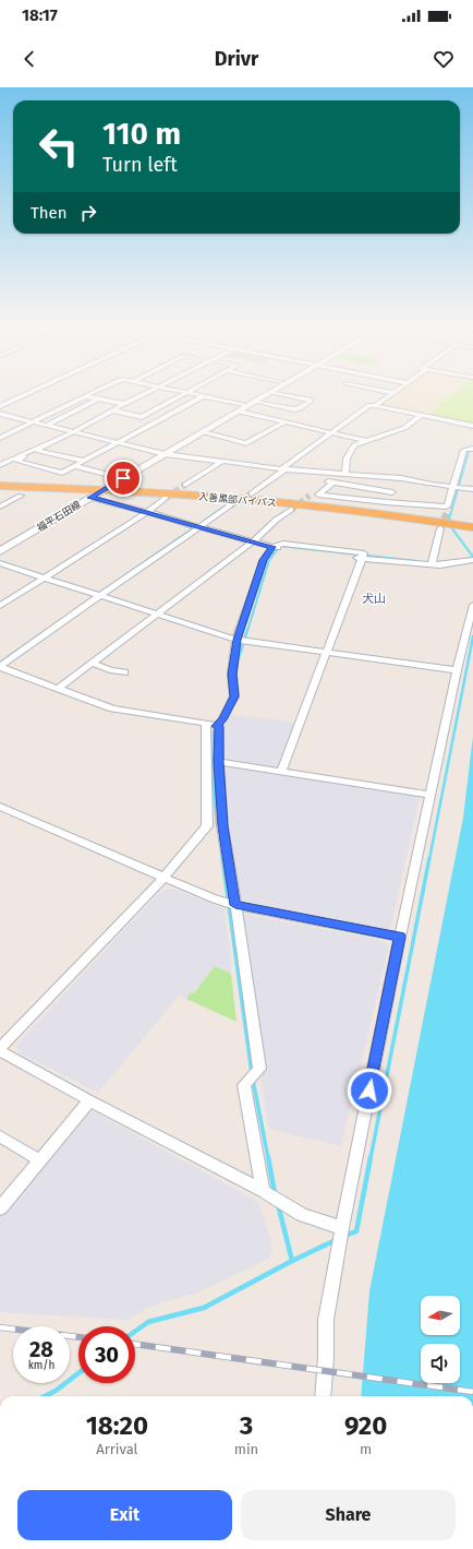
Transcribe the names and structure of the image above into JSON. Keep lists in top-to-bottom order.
{
  "streets": {
    "highway": ["入善黒部バイパス"],
    "main road": ["福平石田線"]
  },
  "crossings": [
    ["入善黒部バイパス", "福平石田線"]
  ],
  "districts": ["犬山"],
  "north": "left",
  "page": {
    "status": "18:17",
    "header": "Drivr",
    "turn": ["110 m", "Turn left"],
    "then": "Then",
    "speed": "28 km/h",
    "limit": "30",
    "eta": [
      "18:20",
      "Arrival",
      "3",
      "min",
      "920",
      "m"
    ],
    "buttons": ["Exit", "Share"]
  }
}
